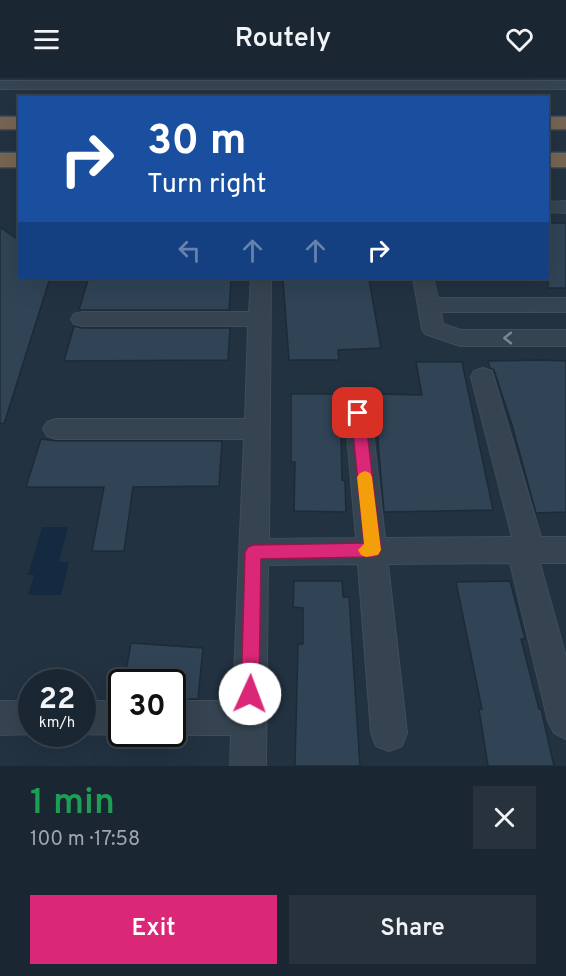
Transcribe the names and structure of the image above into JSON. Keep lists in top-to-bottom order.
{
  "page": {
    "header": "Routely",
    "turn": ["30 m", "Turn right"],
    "speed": "22 km/h",
    "limit": "30",
    "heading": ["1 min", "100 m · 17:58"],
    "buttons": ["Exit", "Share"]
  }
}
